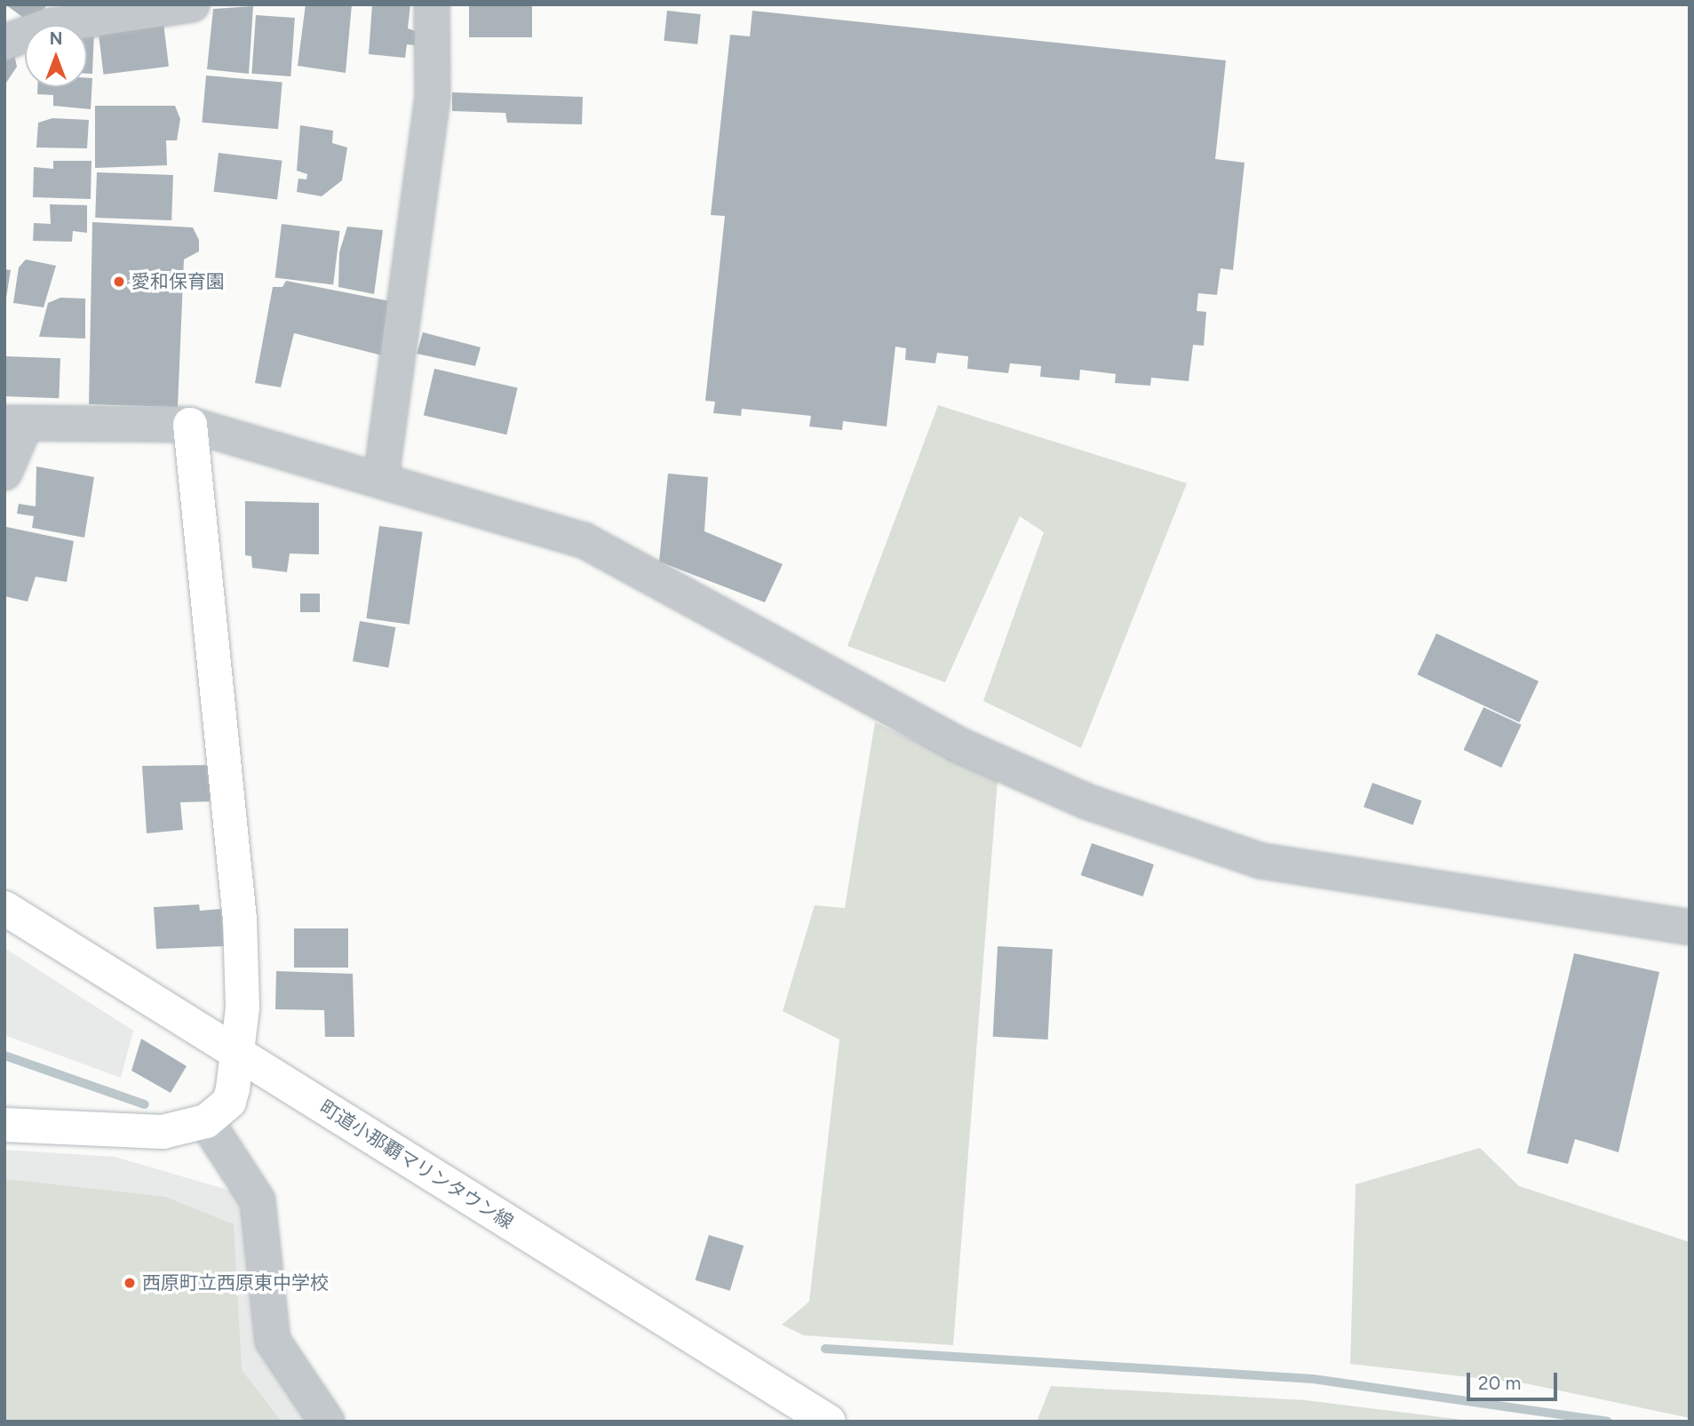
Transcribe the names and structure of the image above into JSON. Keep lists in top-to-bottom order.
{
  "streets": {
    "street": ["町道小那覇マリンタウン線"]
  },
  "places": ["愛和保育園", "西原町立西原東中学校"],
  "scale_bar": "20 m",
  "north": "top"
}
